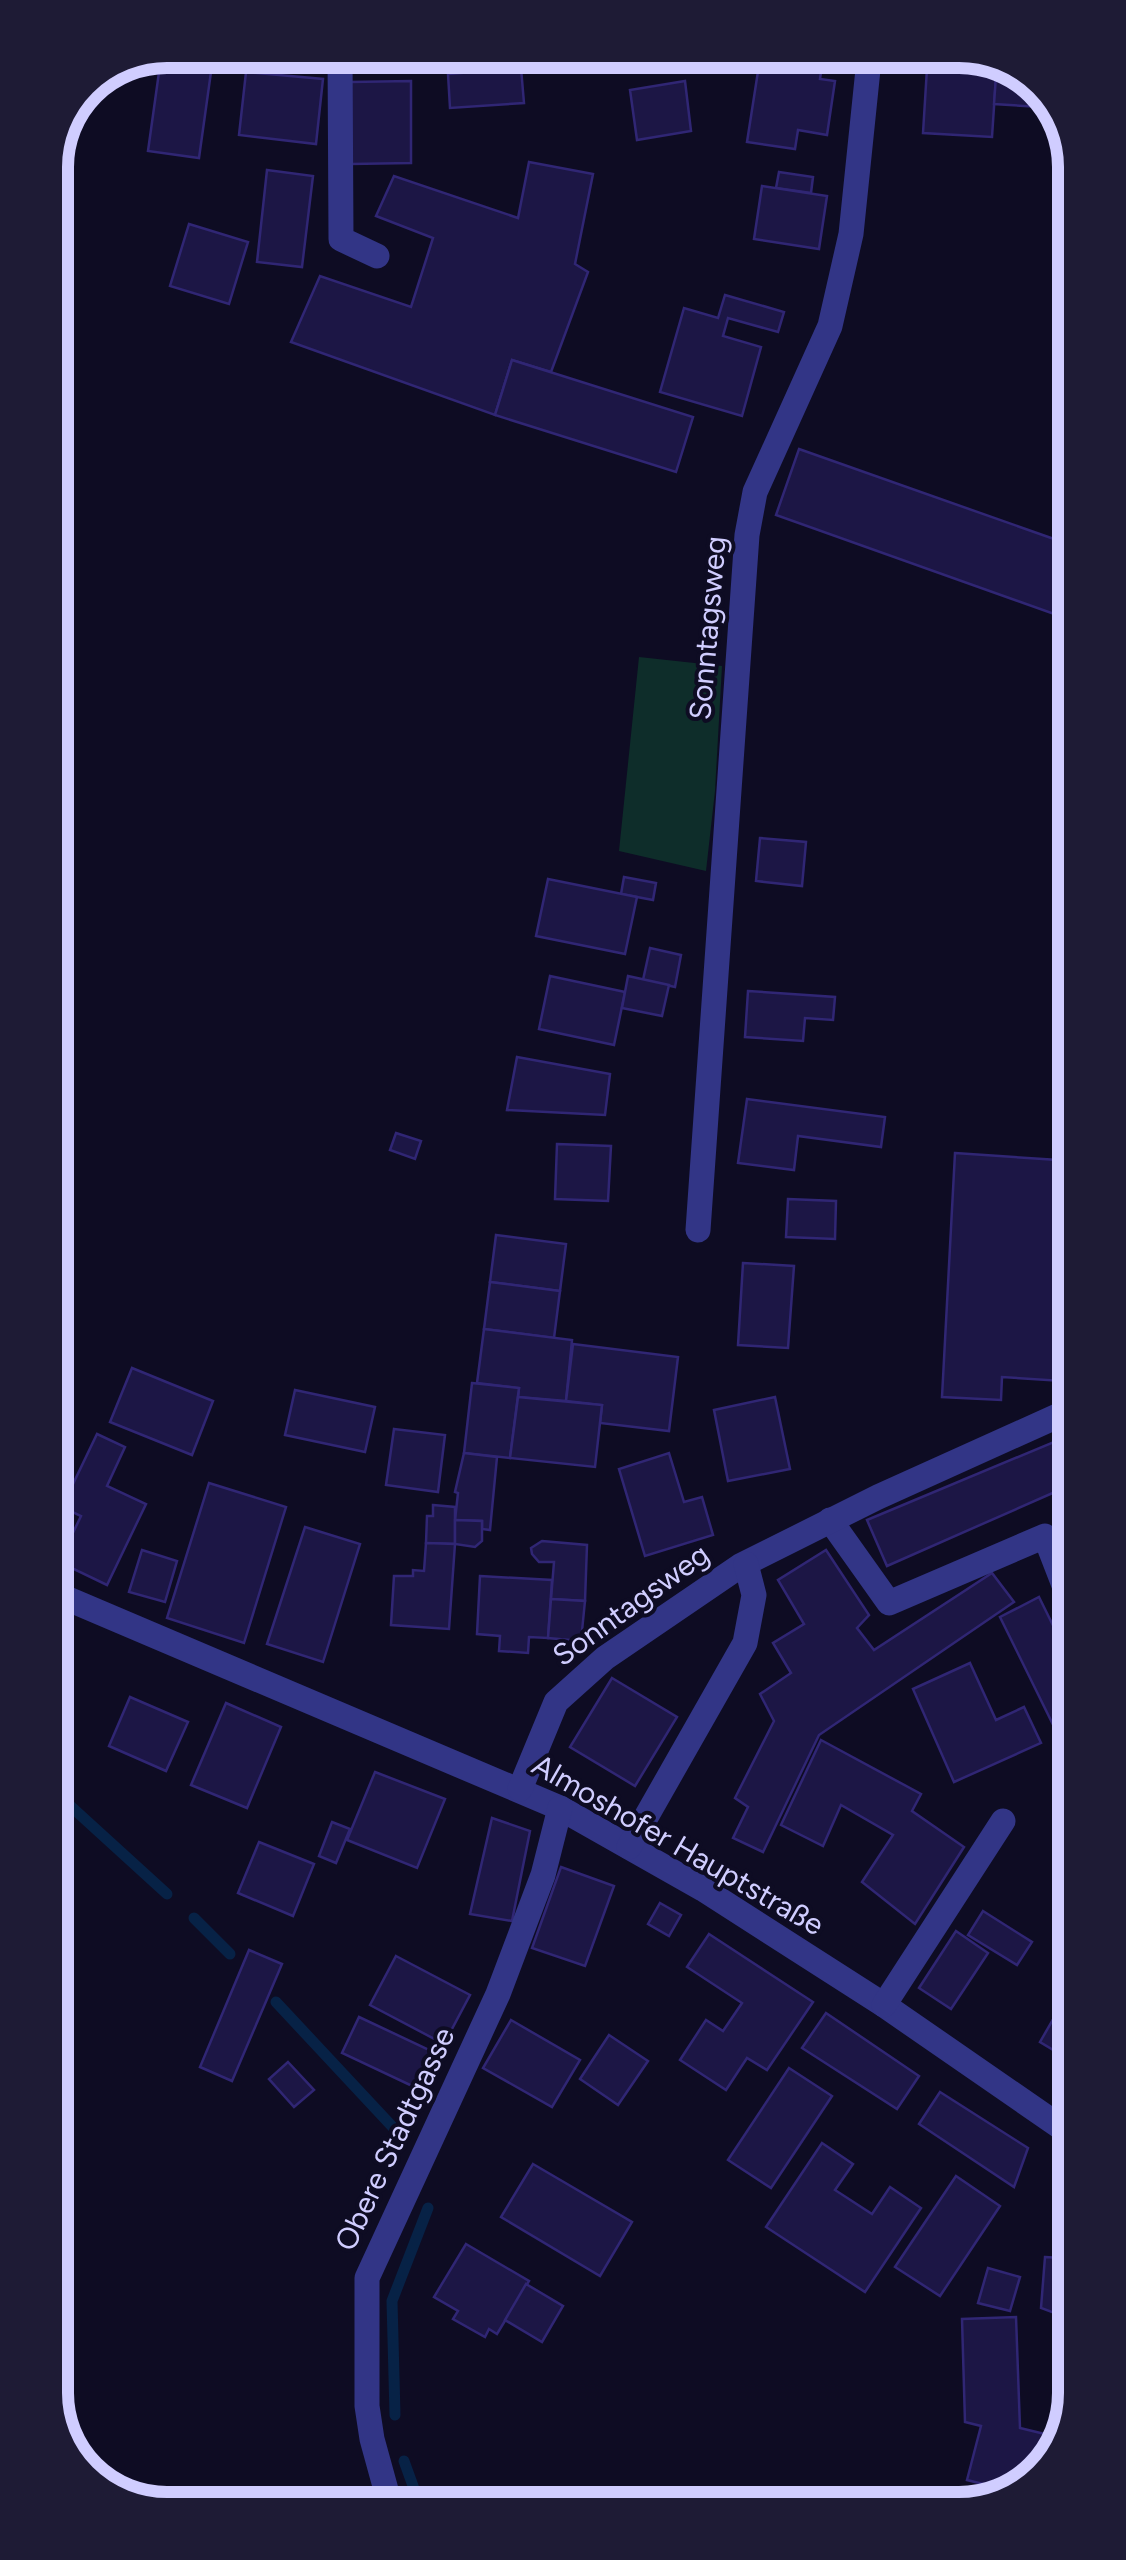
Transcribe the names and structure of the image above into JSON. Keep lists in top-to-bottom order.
{
  "streets": {
    "street": ["Sonntagsweg", "Almoshofer Hauptstraße", "Obere Stadtgasse"]
  },
  "crossings": [
    ["Sonntagsweg", "Almoshofer Hauptstraße"],
    ["Almoshofer Hauptstraße", "Obere Stadtgasse"]
  ]
}
